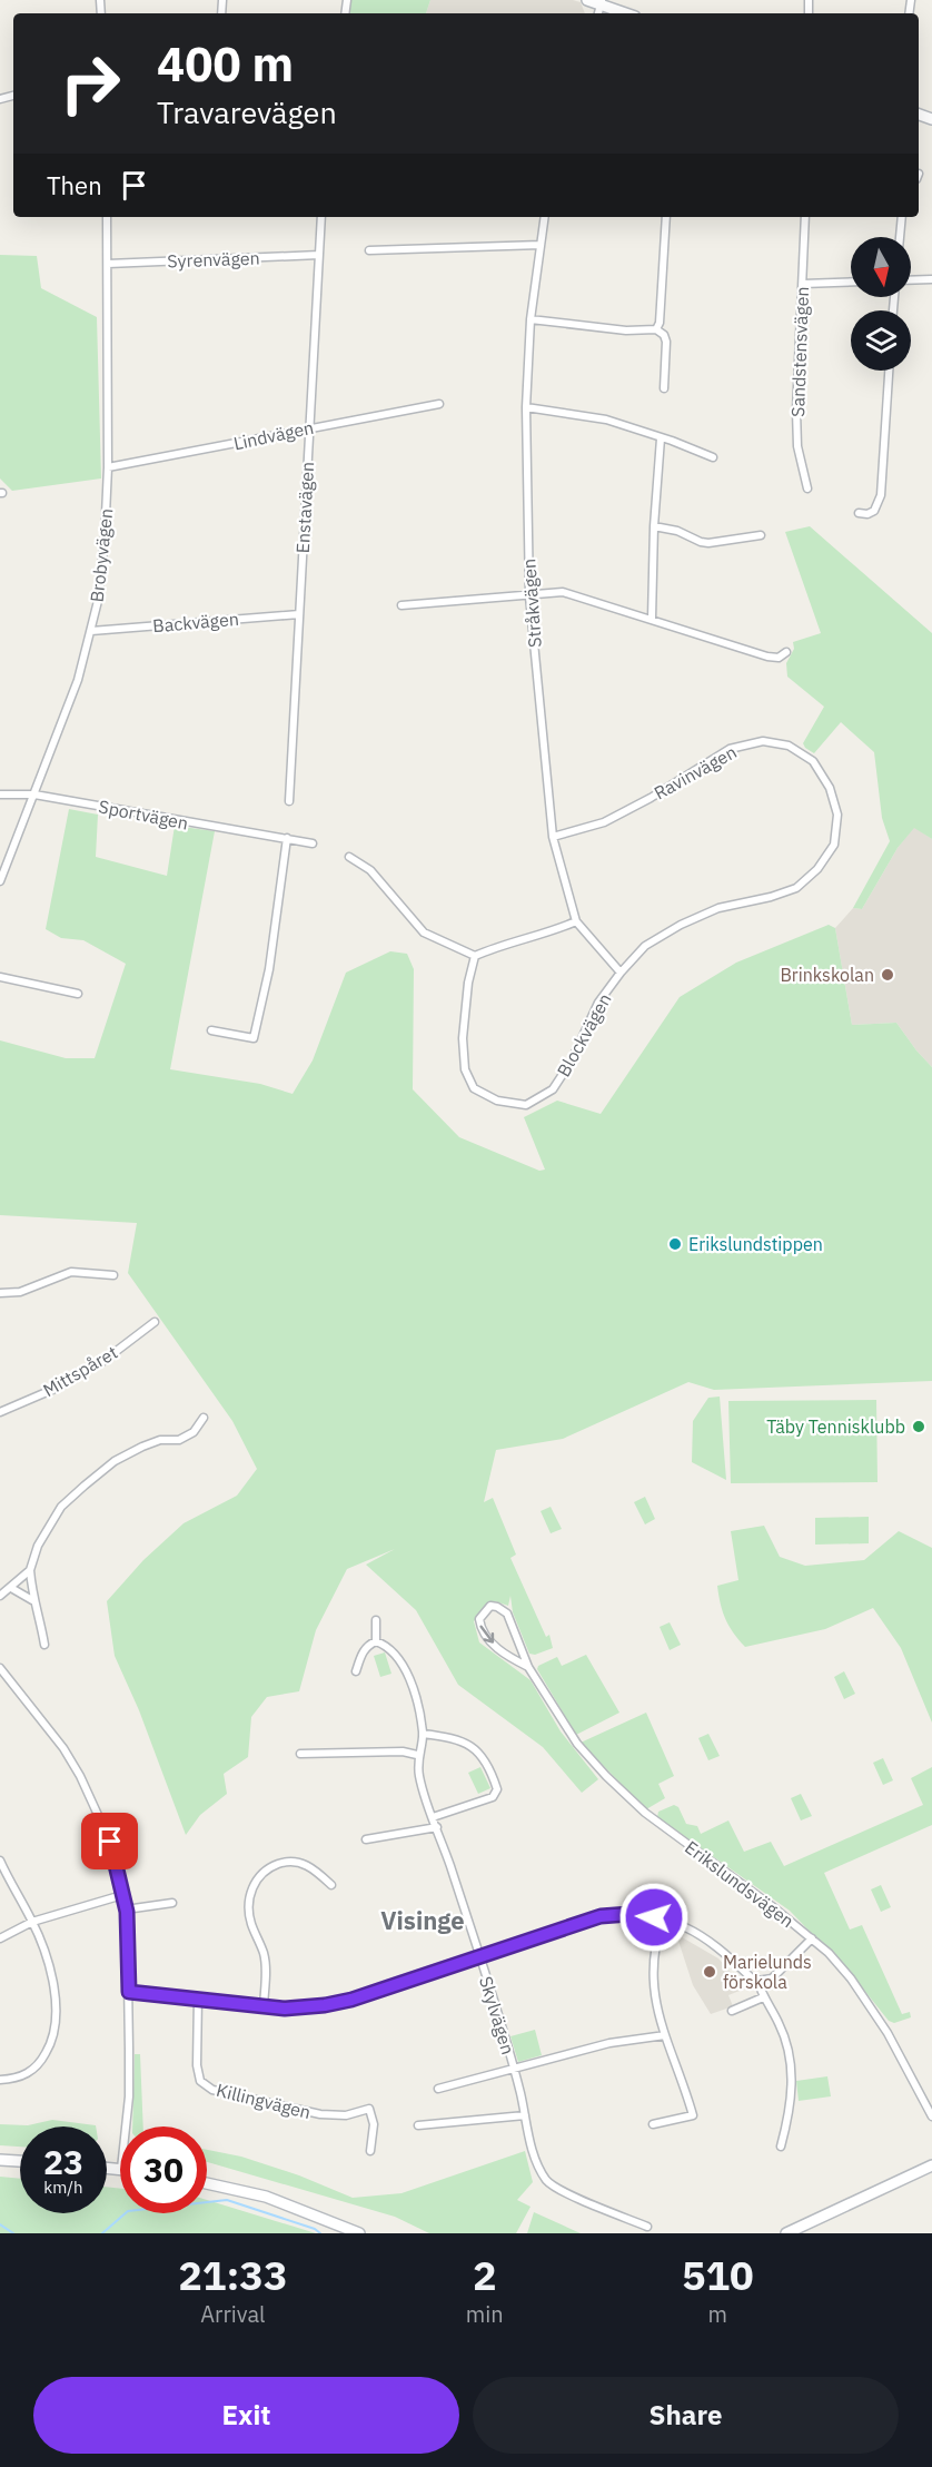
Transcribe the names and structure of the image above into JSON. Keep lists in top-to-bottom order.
{
  "streets": {
    "street": [
      "Syrenvägen",
      "Sandstensvägen",
      "Lindvägen",
      "Enstavägen",
      "Brobyvägen",
      "Stråkvägen",
      "Backvägen",
      "Ravinvägen",
      "Sportvägen",
      "Blockvägen",
      "Mittspåret",
      "Erikslundsvägen",
      "Skylvägen",
      "Killingvägen"
    ]
  },
  "crossings": [
    ["Syrenvägen", "Enstavägen"],
    ["Syrenvägen", "Brobyvägen"],
    ["Lindvägen", "Enstavägen"],
    ["Lindvägen", "Brobyvägen"],
    ["Enstavägen", "Backvägen"],
    ["Brobyvägen", "Backvägen"],
    ["Brobyvägen", "Sportvägen"],
    ["Stråkvägen", "Ravinvägen"],
    ["Stråkvägen", "Blockvägen"],
    ["Ravinvägen", "Blockvägen"]
  ],
  "districts": ["Visinge"],
  "places": [
    "Brinkskolan",
    "Erikslundstippen",
    "Täby Tennisklubb",
    "Marielunds förskola"
  ],
  "north": "bottom",
  "page": {
    "turn": ["400 m", "Travarevägen"],
    "then": "Then",
    "speed": "23 km/h",
    "limit": "30",
    "eta": [
      "21:33",
      "Arrival",
      "2",
      "min",
      "510",
      "m"
    ],
    "buttons": ["Exit", "Share"]
  }
}
